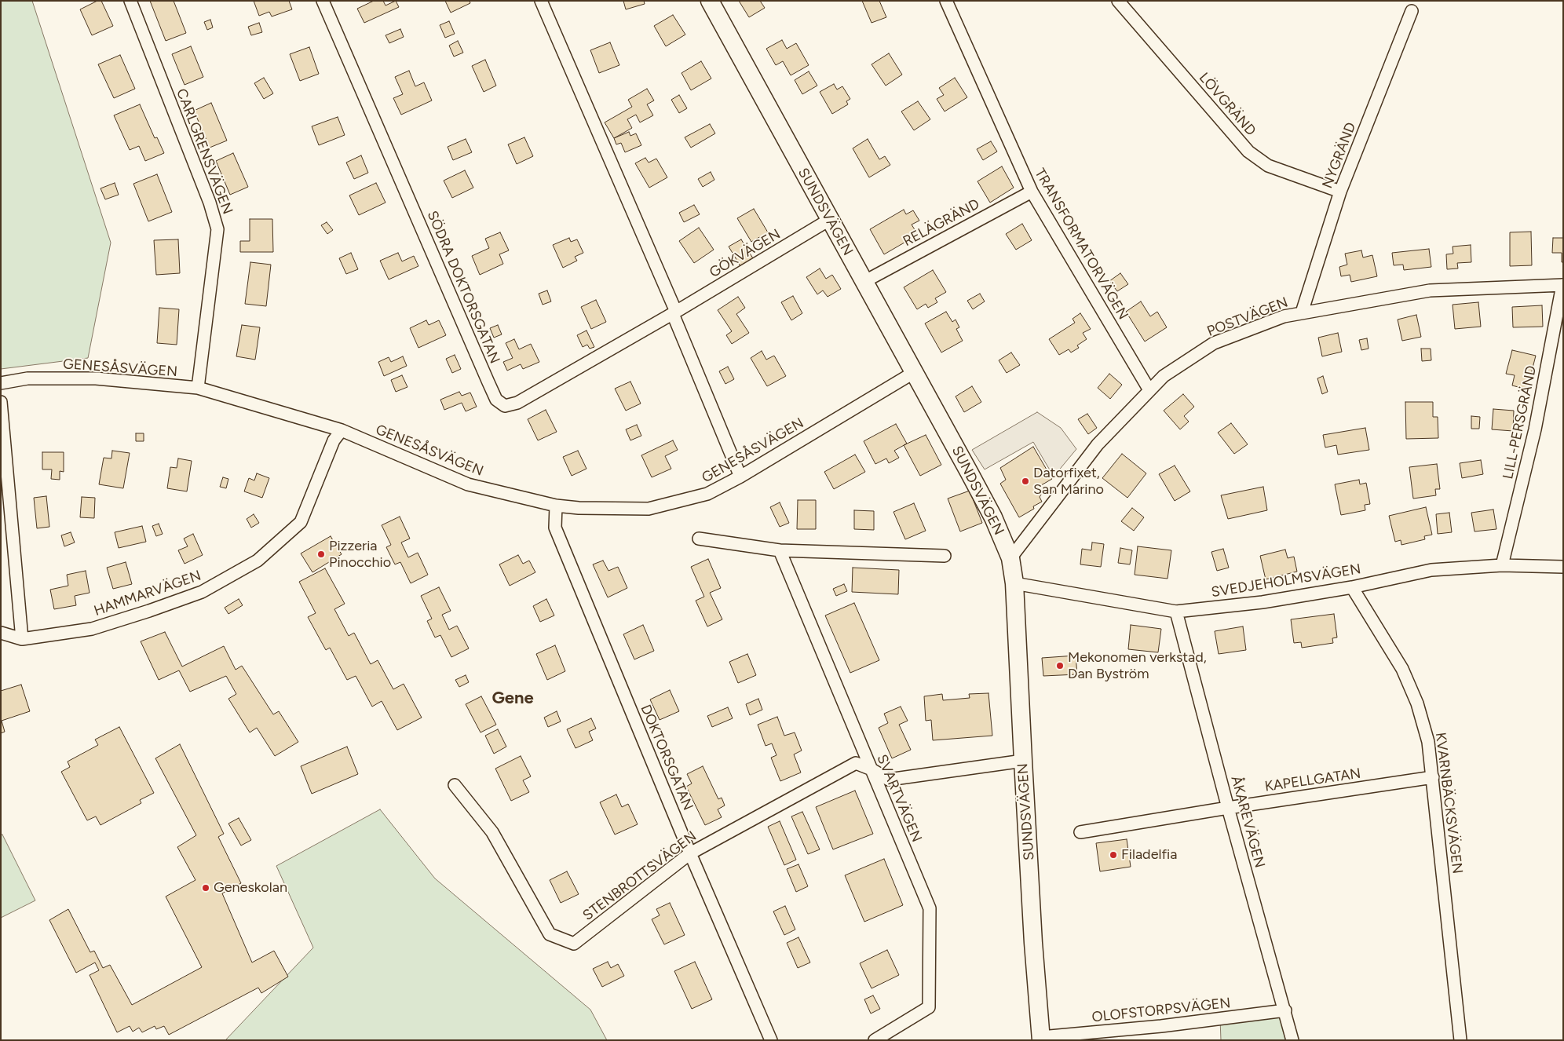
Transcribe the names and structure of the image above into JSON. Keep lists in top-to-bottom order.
{
  "streets": {
    "street": [
      "LÖVGRÄND",
      "CARLGRENSVÄGEN",
      "NYGRÄND",
      "SUNDSVÄGEN",
      "RELÄGRÄND",
      "TRANSFORMATORVÄGEN",
      "GÖKVÄGEN",
      "SÖDRA DOKTORSGATAN",
      "POSTVÄGEN",
      "GENESÅSVÄGEN",
      "LILL-PERSGRÄND",
      "SVEDJEHOLMSVÄGEN",
      "HAMMARVÄGEN",
      "DOKTORSGATAN",
      "KAPELLGATAN",
      "SVARTVÄGEN",
      "KVARNBÄCKSVÄGEN",
      "ÅKAREVÄGEN",
      "STENBROTTSVÄGEN",
      "OLOFSTORPSVÄGEN"
    ]
  },
  "crossings": [
    ["LÖVGRÄND", "NYGRÄND"],
    ["CARLGRENSVÄGEN", "GENESÅSVÄGEN"],
    ["NYGRÄND", "POSTVÄGEN"],
    ["SUNDSVÄGEN", "RELÄGRÄND"],
    ["SUNDSVÄGEN", "GÖKVÄGEN"],
    ["SUNDSVÄGEN", "POSTVÄGEN"],
    ["SUNDSVÄGEN", "GENESÅSVÄGEN"],
    ["SUNDSVÄGEN", "SVEDJEHOLMSVÄGEN"],
    ["SUNDSVÄGEN", "STENBROTTSVÄGEN"],
    ["SUNDSVÄGEN", "OLOFSTORPSVÄGEN"],
    ["RELÄGRÄND", "TRANSFORMATORVÄGEN"],
    ["TRANSFORMATORVÄGEN", "POSTVÄGEN"],
    ["GÖKVÄGEN", "SÖDRA DOKTORSGATAN"],
    ["POSTVÄGEN", "LILL-PERSGRÄND"],
    ["GENESÅSVÄGEN", "HAMMARVÄGEN"],
    ["GENESÅSVÄGEN", "DOKTORSGATAN"],
    ["LILL-PERSGRÄND", "SVEDJEHOLMSVÄGEN"],
    ["SVEDJEHOLMSVÄGEN", "KVARNBÄCKSVÄGEN"],
    ["SVEDJEHOLMSVÄGEN", "ÅKAREVÄGEN"],
    ["DOKTORSGATAN", "STENBROTTSVÄGEN"],
    ["KAPELLGATAN", "KVARNBÄCKSVÄGEN"],
    ["KAPELLGATAN", "ÅKAREVÄGEN"],
    ["SVARTVÄGEN", "STENBROTTSVÄGEN"],
    ["ÅKAREVÄGEN", "OLOFSTORPSVÄGEN"]
  ],
  "districts": ["Gene"],
  "places": [
    "Datorfixet, San Marino",
    "Pizzeria Pinocchio",
    "Mekonomen verkstad, Dan Byström",
    "Filadelfia",
    "Geneskolan"
  ]
}
